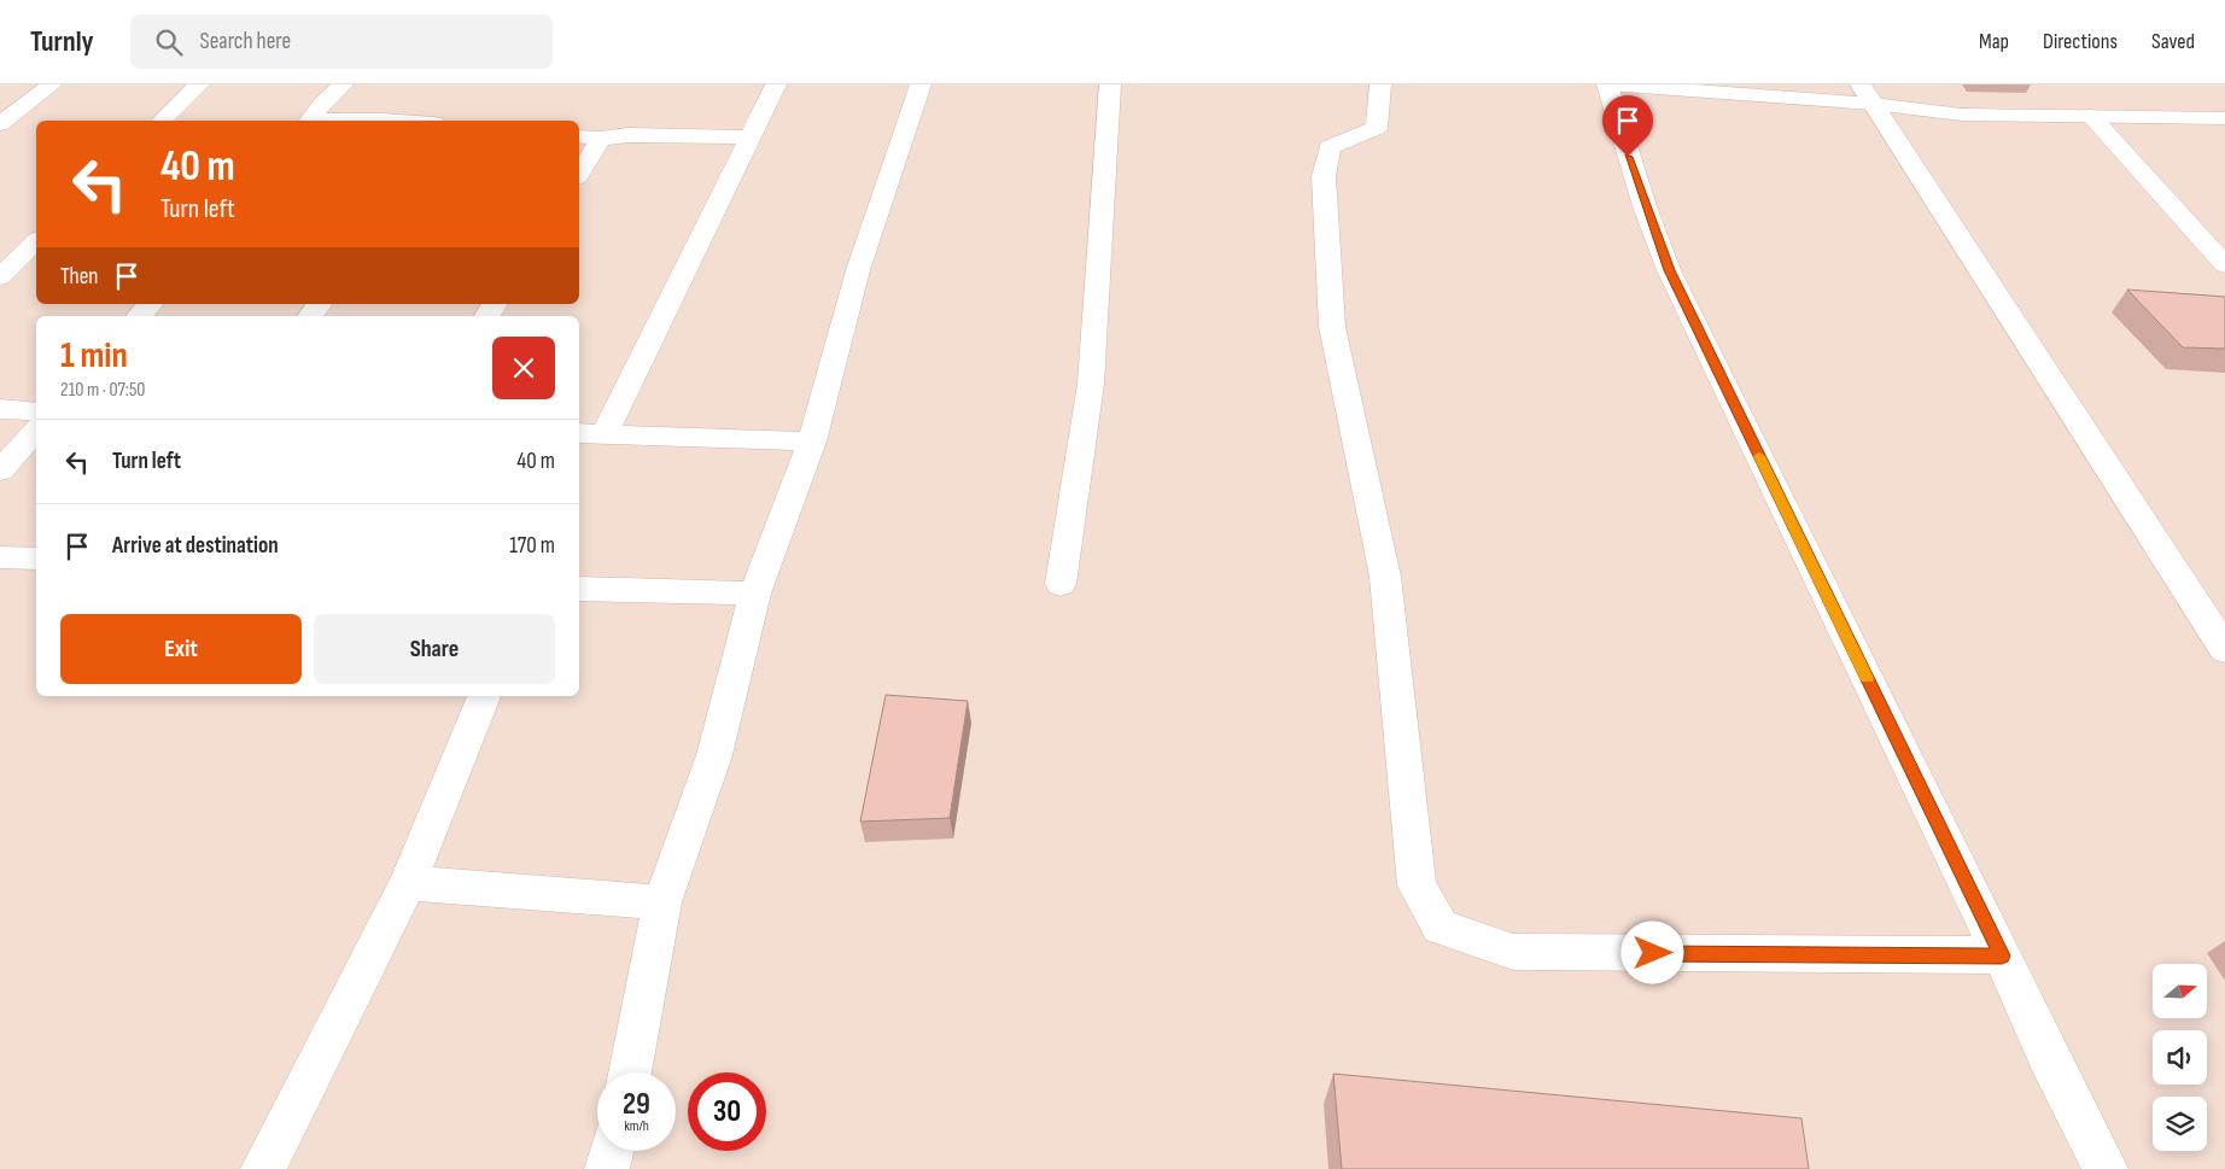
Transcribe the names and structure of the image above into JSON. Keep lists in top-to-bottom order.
{
  "north": "right",
  "page": {
    "header": "Turnly",
    "search": "Search here",
    "nav": ["Map", "Directions", "Saved"],
    "turn": ["40 m", "Turn left"],
    "then": "Then",
    "heading": ["1 min", "210 m · 07:50"],
    "list": [
      {
        "name": "Turn left",
        "value": "40 m"
      },
      {
        "name": "Arrive at destination",
        "value": "170 m"
      }
    ],
    "buttons": ["Exit", "Share"],
    "speed": "29 km/h",
    "limit": "30"
  }
}
